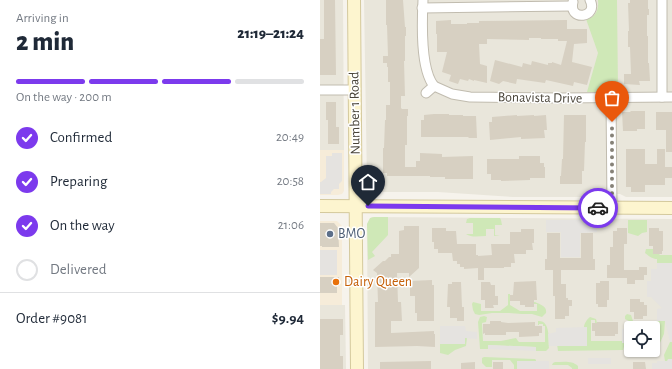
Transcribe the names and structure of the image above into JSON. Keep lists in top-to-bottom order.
{
  "streets": {
    "main road": ["Number 1 Road"],
    "street": ["Bonavista Drive"]
  },
  "places": ["BMO", "Dairy Queen"],
  "page": {
    "heading": ["2 min", "Arriving in", "21:19–21:24"],
    "panel": ["Order #9081", "$9.94"],
    "bar": "On the way · 200 m",
    "list": [
      ["Confirmed", "20:49"],
      ["Preparing", "20:58"],
      ["On the way", "21:06"],
      "Delivered"
    ]
  }
}
